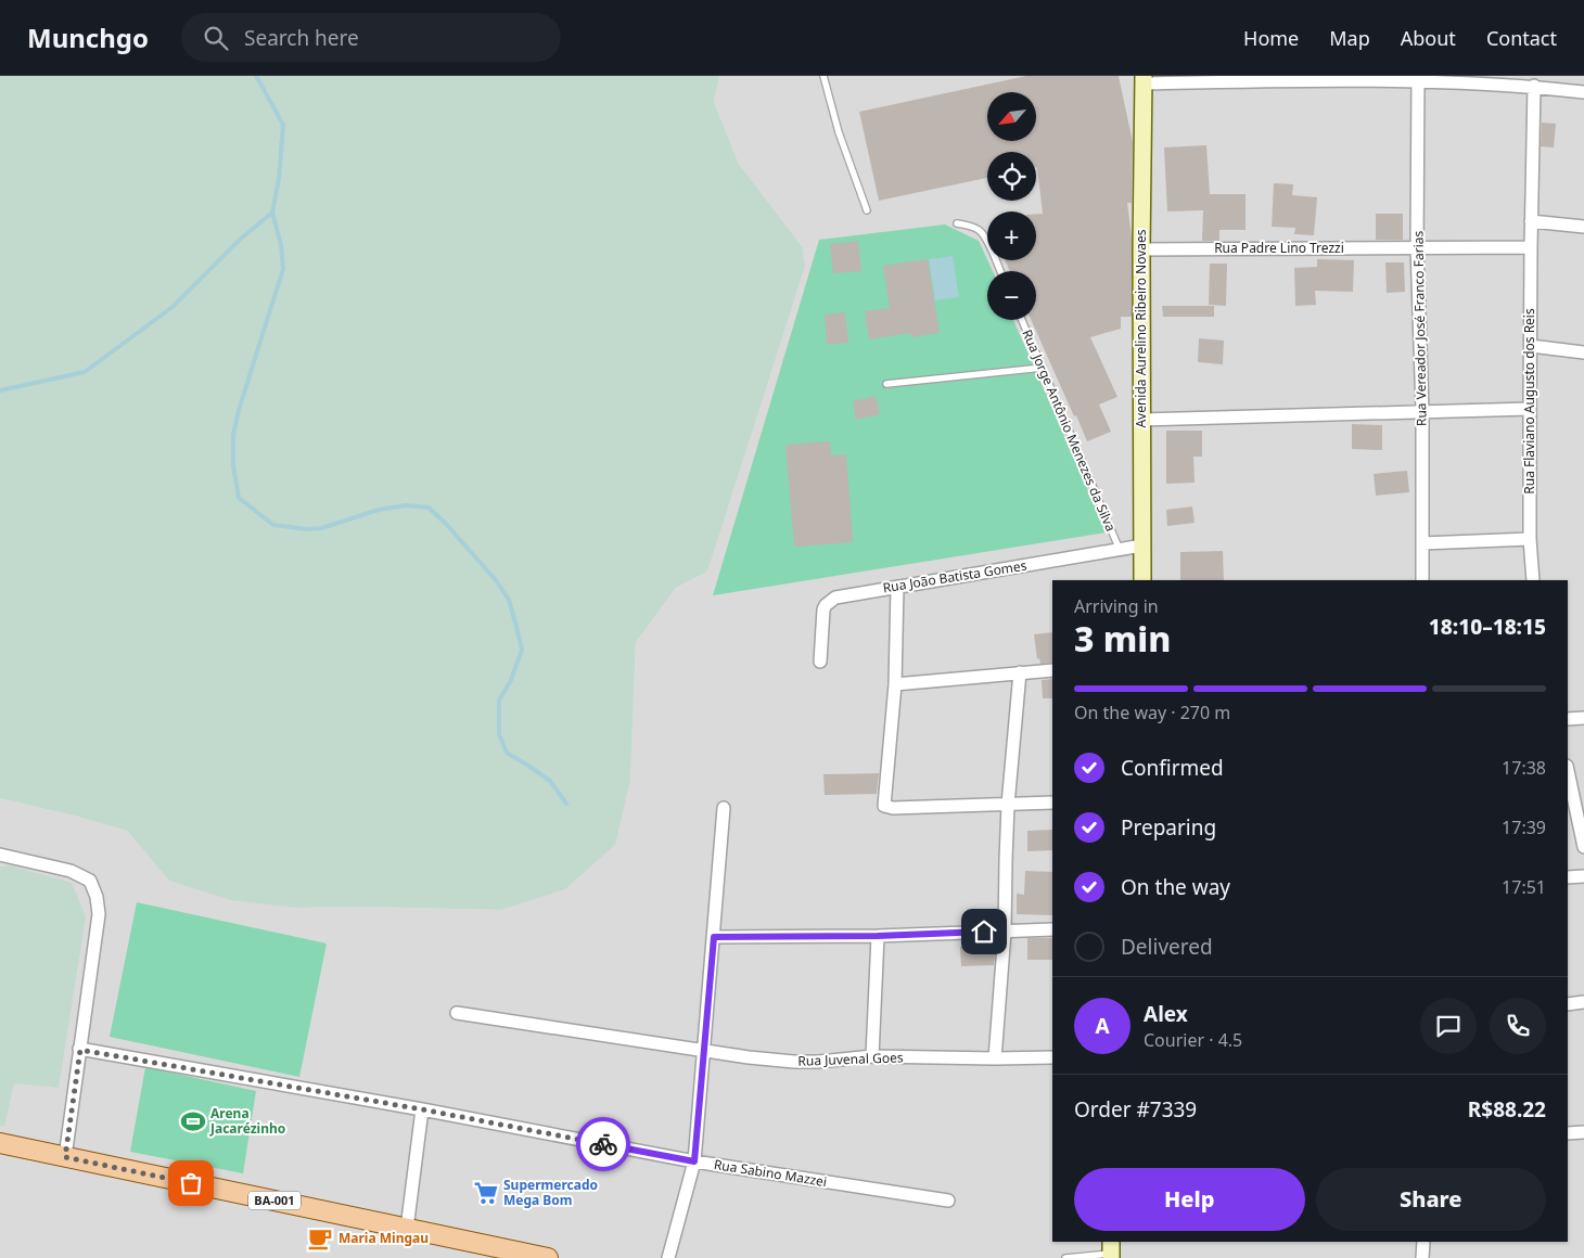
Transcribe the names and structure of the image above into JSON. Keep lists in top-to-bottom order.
{
  "streets": {
    "main road": ["BA-001"],
    "street": [
      "Rua Padre Lino Trezzi",
      "Avenida Aurelino Ribeiro Novaes",
      "Rua Vereador José Franco Farias",
      "Rua Flaviano Augusto dos Reis",
      "Rua João Batista Gomes",
      "Rua Juvenal Goes",
      "Rua Sabino Mazzei"
    ],
    "lane": ["Rua Jorge Antônio Menezes da Silva"]
  },
  "crossings": [
    ["Rua Padre Lino Trezzi", "Avenida Aurelino Ribeiro Novaes"],
    ["Rua Padre Lino Trezzi", "Rua Vereador José Franco Farias"],
    ["Rua Padre Lino Trezzi", "Rua Flaviano Augusto dos Reis"],
    ["Avenida Aurelino Ribeiro Novaes", "Rua João Batista Gomes"],
    ["Rua Jorge Antônio Menezes da Silva", "Rua João Batista Gomes"]
  ],
  "places": {
    "sports": ["Arena Jacarézinho"],
    "supermarket": ["Supermercado Mega Bom"],
    "cafe": ["Maria Mingau"]
  },
  "north": "bottom left",
  "page": {
    "header": "Munchgo",
    "search": "Search here",
    "nav": [
      "Home",
      "Map",
      "About",
      "Contact"
    ],
    "map_buttons": ["+", "−"],
    "heading": ["3 min", "Arriving in", "18:10–18:15"],
    "panel": [
      "Alex",
      "Courier · 4.5",
      "Order #7339",
      "R$88.22"
    ],
    "bar": "On the way · 270 m",
    "list": [
      ["Confirmed", "17:38"],
      ["Preparing", "17:39"],
      ["On the way", "17:51"],
      "Delivered"
    ],
    "round": "A",
    "buttons": ["Help", "Share"]
  }
}
